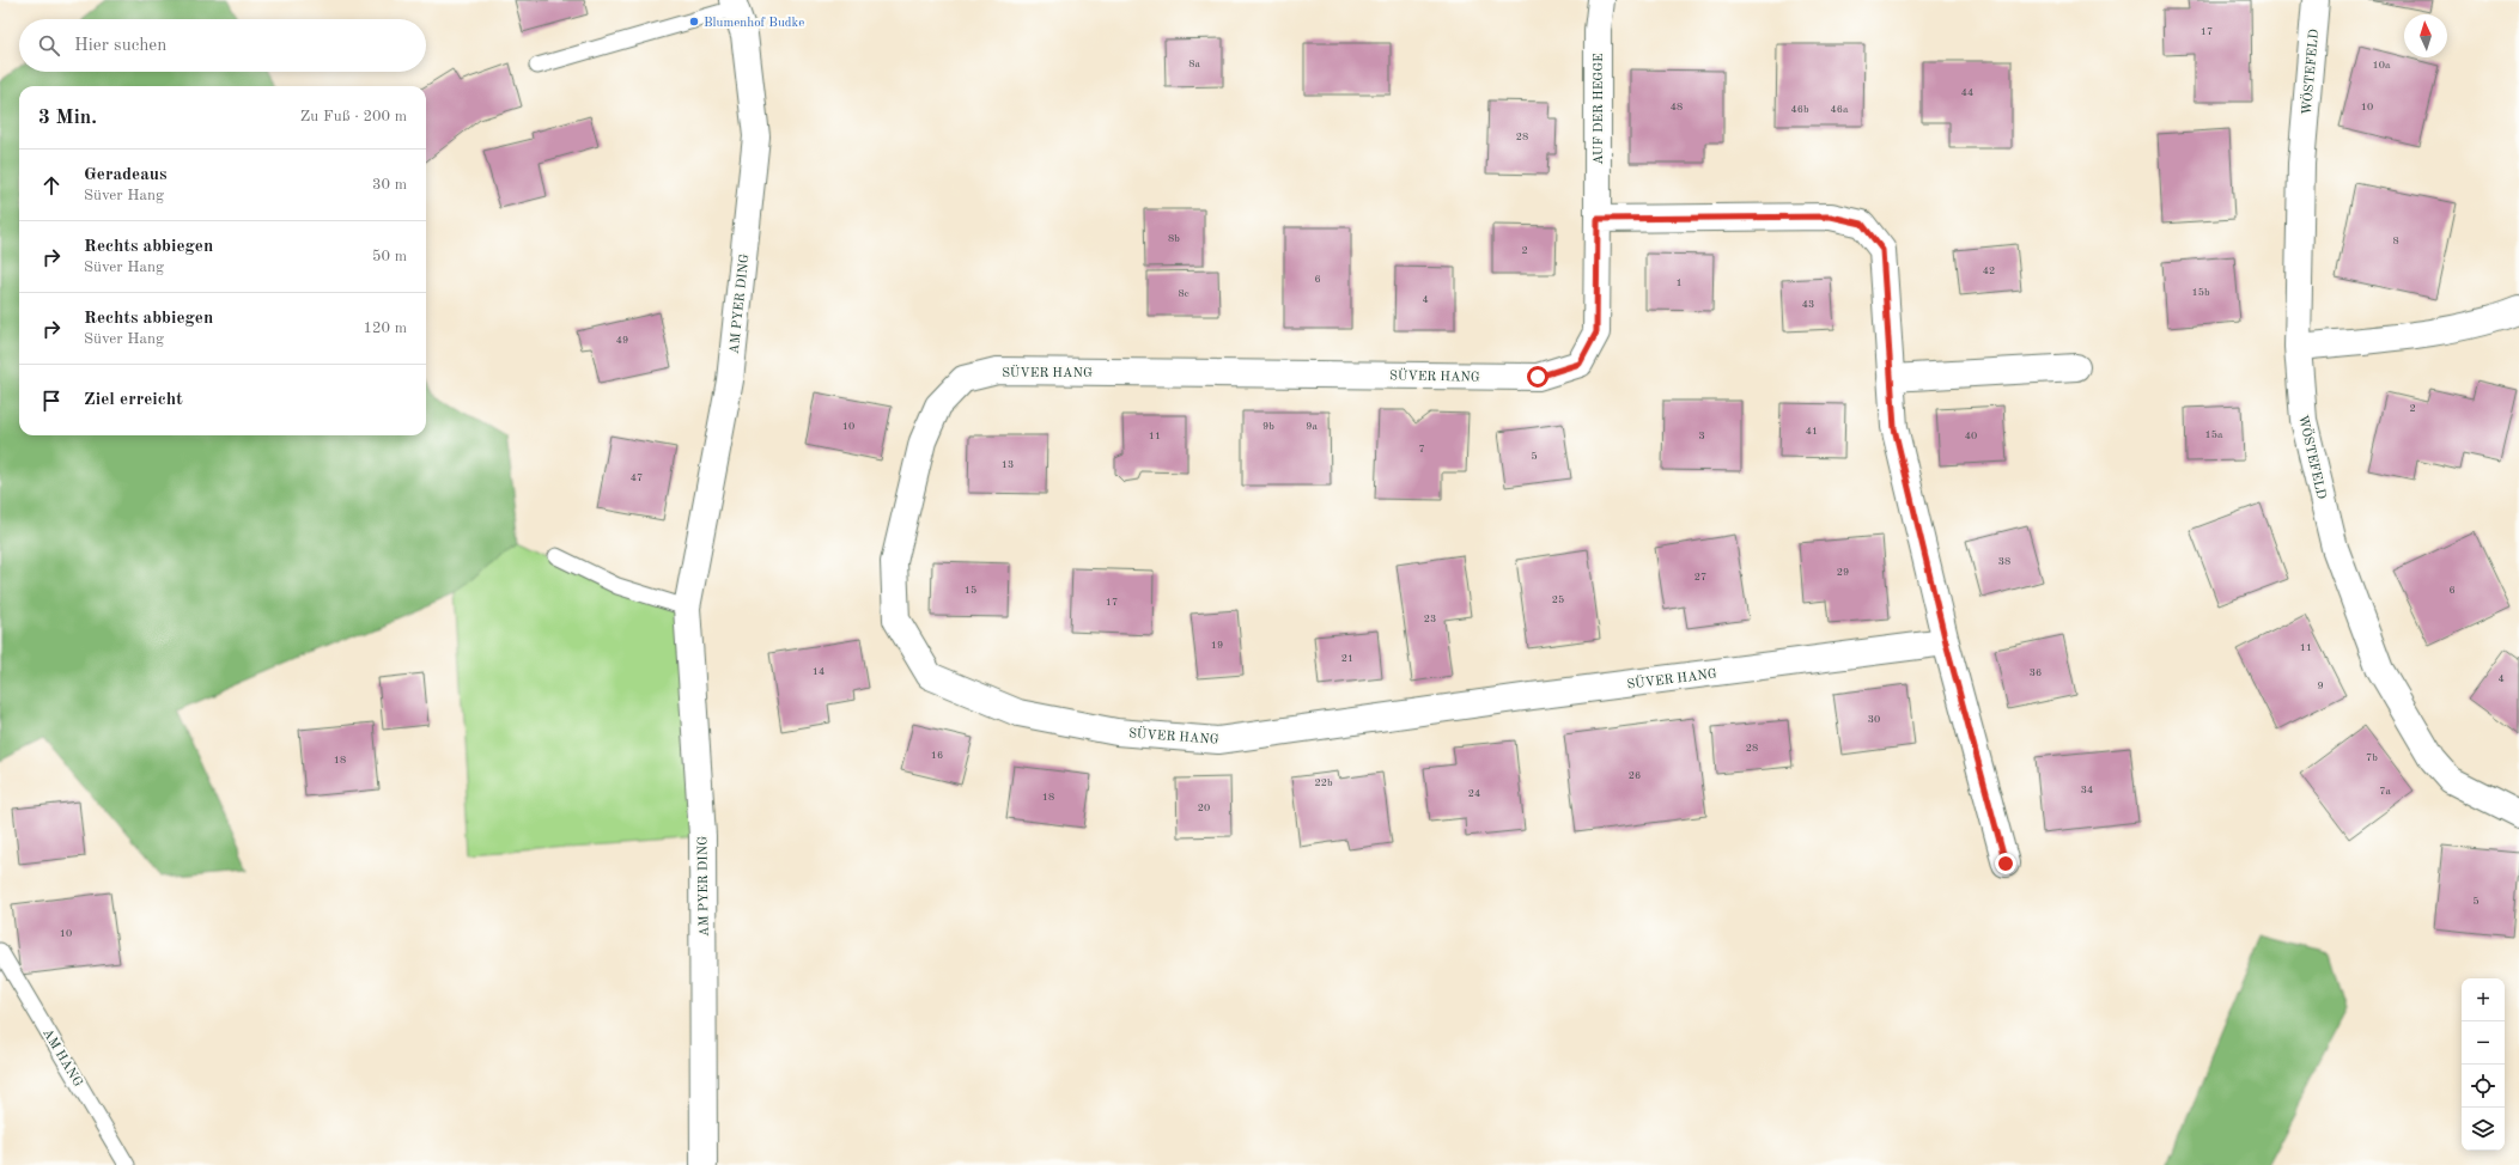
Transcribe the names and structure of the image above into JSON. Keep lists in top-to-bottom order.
{
  "streets": {
    "street": [
      "WÖSTEFELD",
      "AUF DER HEGGE",
      "AM PYER DING",
      "SÜVER HANG"
    ],
    "lane": ["AM HANG"]
  },
  "crossings": [
    ["AUF DER HEGGE", "SÜVER HANG"]
  ],
  "places": ["Blumenhof Budke"],
  "house_numbers": [
    "17",
    "8a",
    "10a",
    "44",
    "48",
    "10",
    "46b",
    "46a",
    "28",
    "8b",
    "8",
    "2",
    "42",
    "6",
    "1",
    "15b",
    "8c",
    "4",
    "43",
    "49",
    "2",
    "10",
    "9b",
    "9a",
    "41",
    "15a",
    "11",
    "3",
    "40",
    "7",
    "5",
    "13",
    "47",
    "38",
    "29",
    "27",
    "15",
    "6",
    "25",
    "17",
    "23",
    "19",
    "11",
    "21",
    "14",
    "36",
    "4",
    "9",
    "30",
    "28",
    "16",
    "7b",
    "18",
    "26",
    "22b",
    "34",
    "7a",
    "24",
    "18",
    "20",
    "5",
    "10"
  ],
  "north": "top",
  "page": {
    "search": "Hier suchen",
    "heading": ["3 Min.", "Zu Fuß · 200 m"],
    "list": [
      ["Geradeaus", "Süver Hang", "30 m"],
      ["Rechts abbiegen", "Süver Hang", "50 m"],
      ["Rechts abbiegen", "Süver Hang", "120 m"],
      "Ziel erreicht"
    ],
    "map_buttons": ["+", "−"]
  }
}
